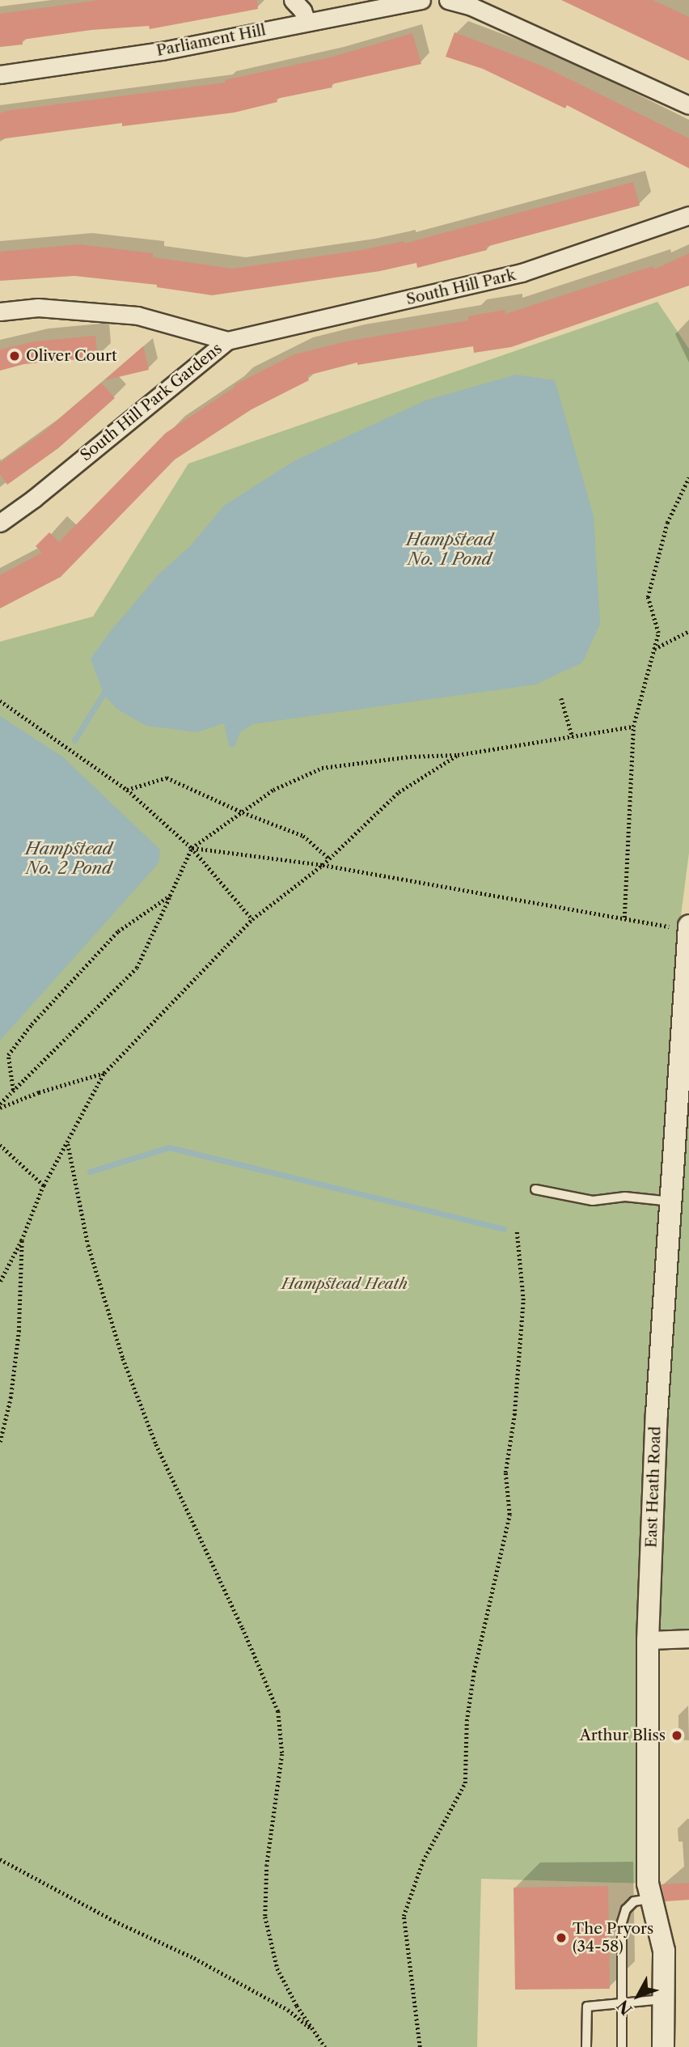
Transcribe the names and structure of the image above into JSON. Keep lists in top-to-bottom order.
{
  "streets": {
    "street": [
      "Parliament Hill",
      "South Hill Park",
      "South Hill Park Gardens",
      "East Heath Road"
    ]
  },
  "crossings": [
    ["South Hill Park", "South Hill Park Gardens"]
  ],
  "water": ["Hampstead No. 1 Pond", "Hampstead No. 2 Pond"],
  "parks": ["Hampstead Heath"],
  "places": ["Oliver Court", "Arthur Bliss", "The Pryors (34-58)"],
  "north": "bottom left"
}
